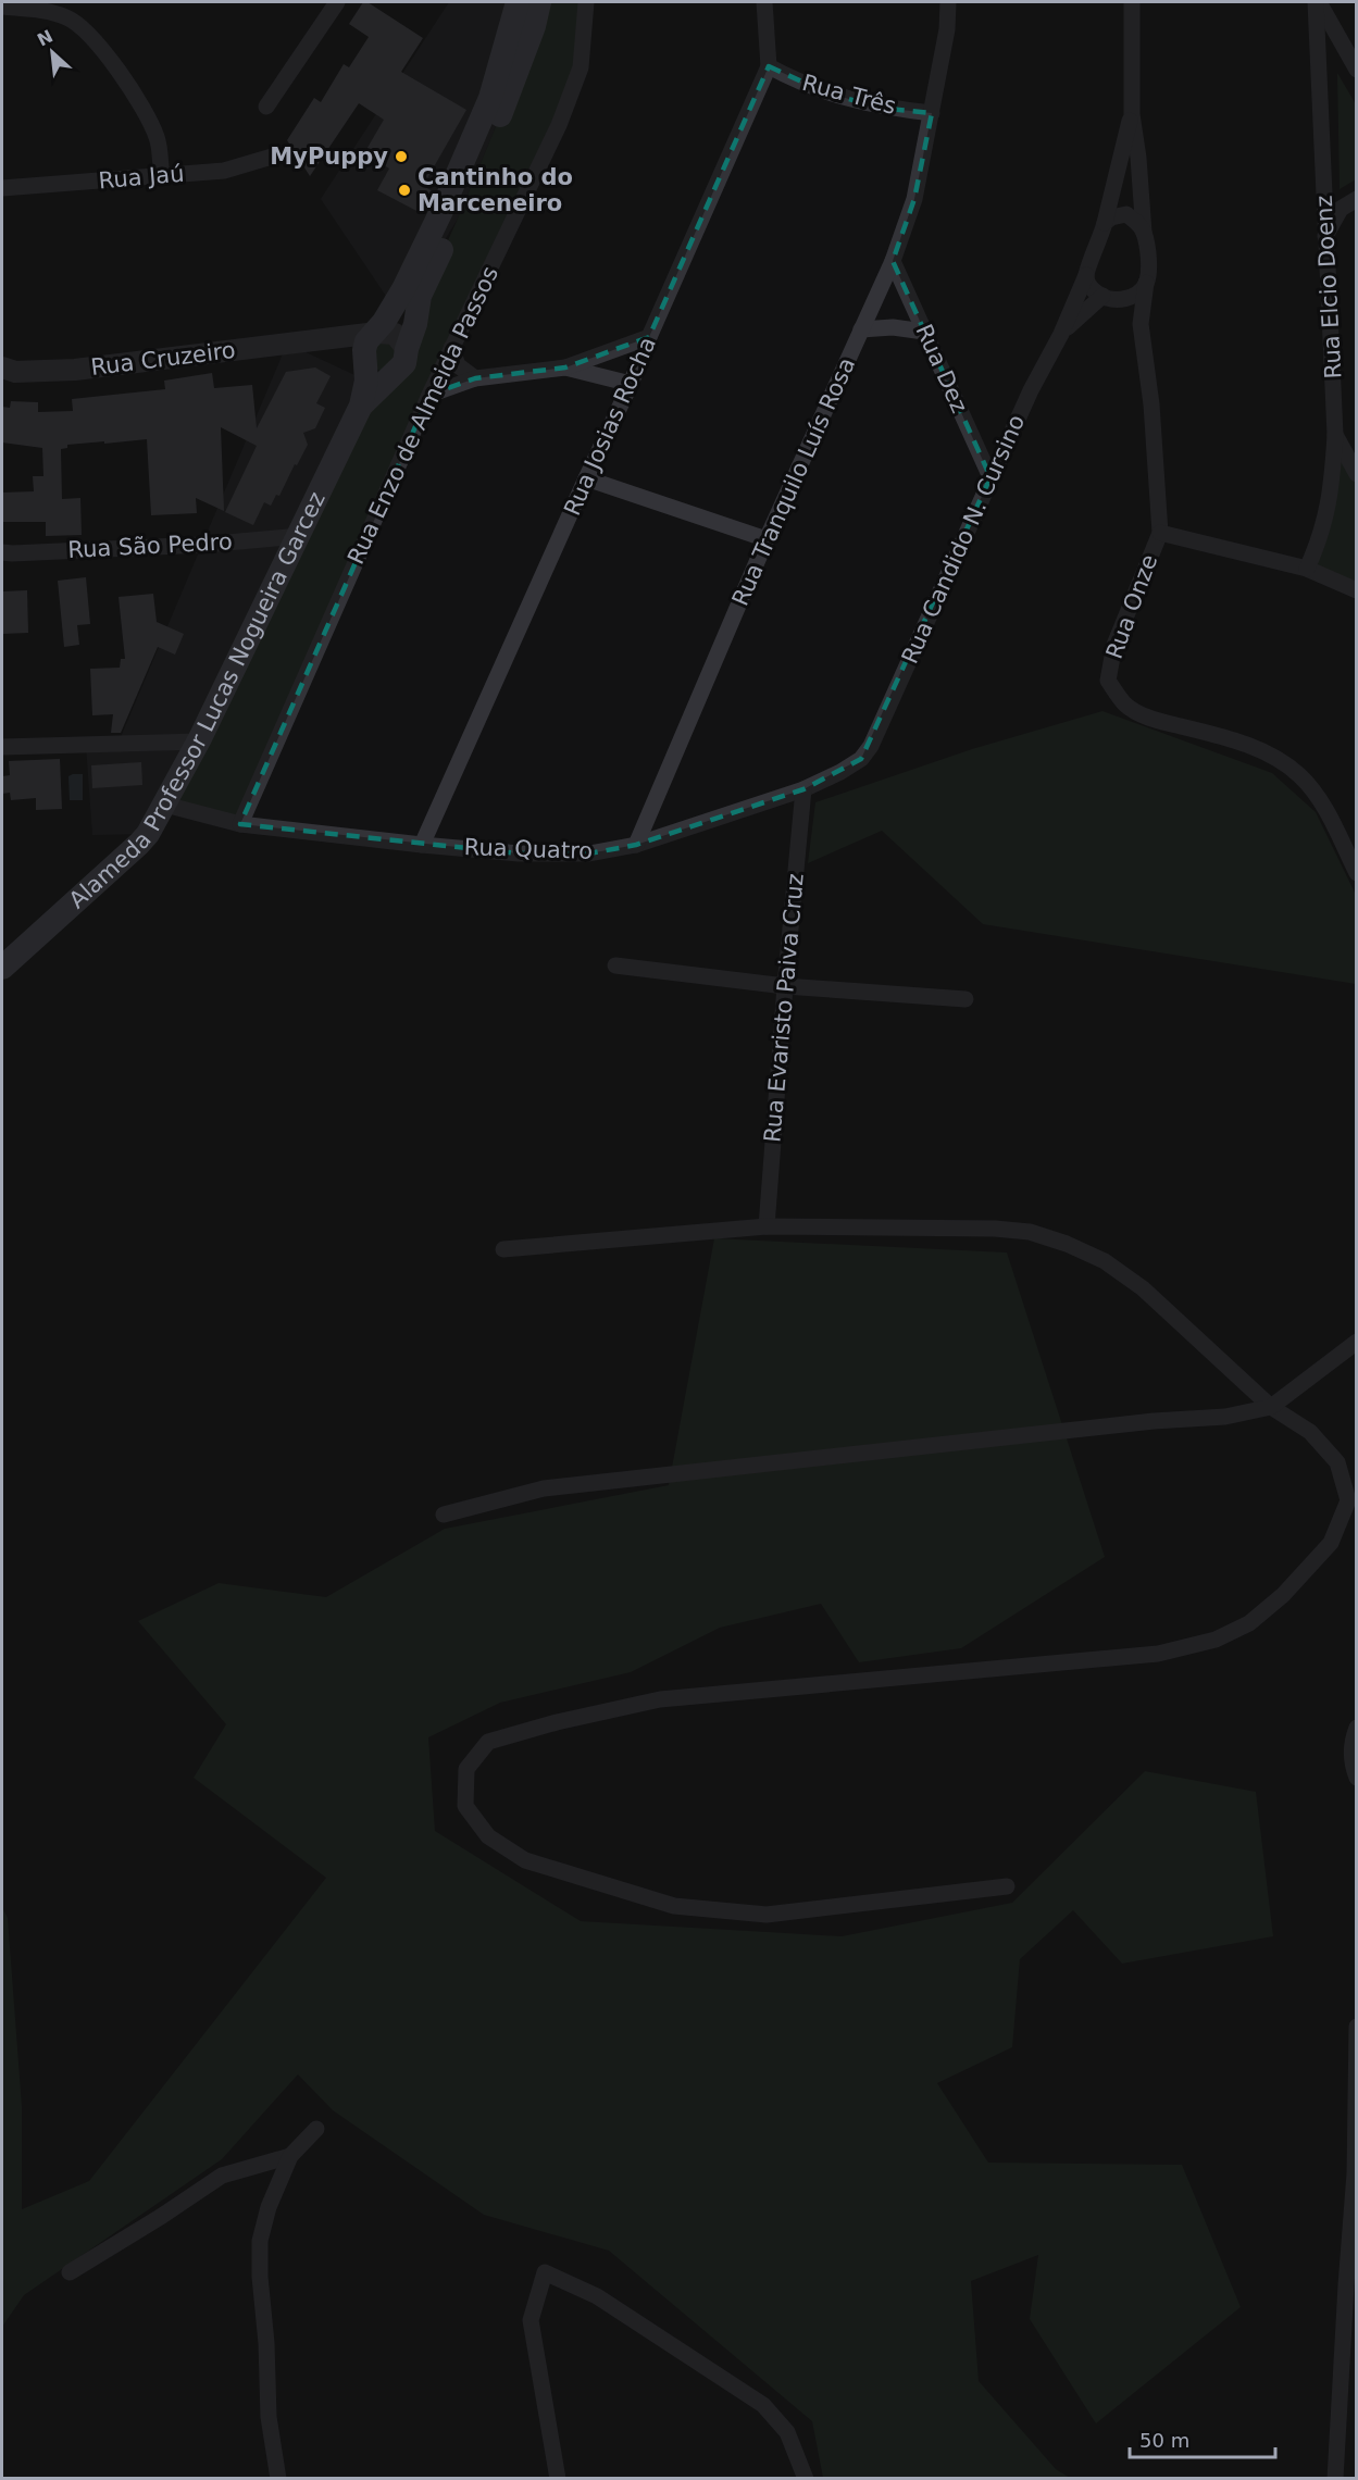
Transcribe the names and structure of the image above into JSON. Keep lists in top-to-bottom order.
{
  "streets": {
    "main road": ["Alameda Professor Lucas Nogueira Garcez"],
    "street": [
      "Rua Três",
      "Rua Jaú",
      "Rua Elcio Doenz",
      "Rua Cruzeiro",
      "Rua Dez",
      "Rua Enzo de Almeida Passos",
      "Rua Josias Rocha",
      "Rua Tranquilo Luís Rosa",
      "Rua Candido N. Cursino",
      "Rua São Pedro",
      "Rua Onze",
      "Rua Quatro",
      "Rua Evaristo Paiva Cruz"
    ]
  },
  "crossings": [
    ["Rua Três", "Rua Josias Rocha"],
    ["Rua Três", "Rua Tranquilo Luís Rosa"],
    ["Rua Cruzeiro", "Alameda Professor Lucas Nogueira Garcez"],
    ["Rua Dez", "Rua Tranquilo Luís Rosa"],
    ["Rua Dez", "Rua Candido N. Cursino"],
    ["Rua Enzo de Almeida Passos", "Rua Quatro"],
    ["Rua Josias Rocha", "Rua Quatro"],
    ["Rua Tranquilo Luís Rosa", "Rua Quatro"],
    ["Rua Candido N. Cursino", "Rua Quatro"],
    ["Rua São Pedro", "Alameda Professor Lucas Nogueira Garcez"],
    ["Alameda Professor Lucas Nogueira Garcez", "Rua Quatro"],
    ["Rua Quatro", "Rua Evaristo Paiva Cruz"]
  ],
  "places": ["MyPuppy", "Cantinho do Marceneiro"],
  "scale_bar": "50 m",
  "north": "top left"
}
